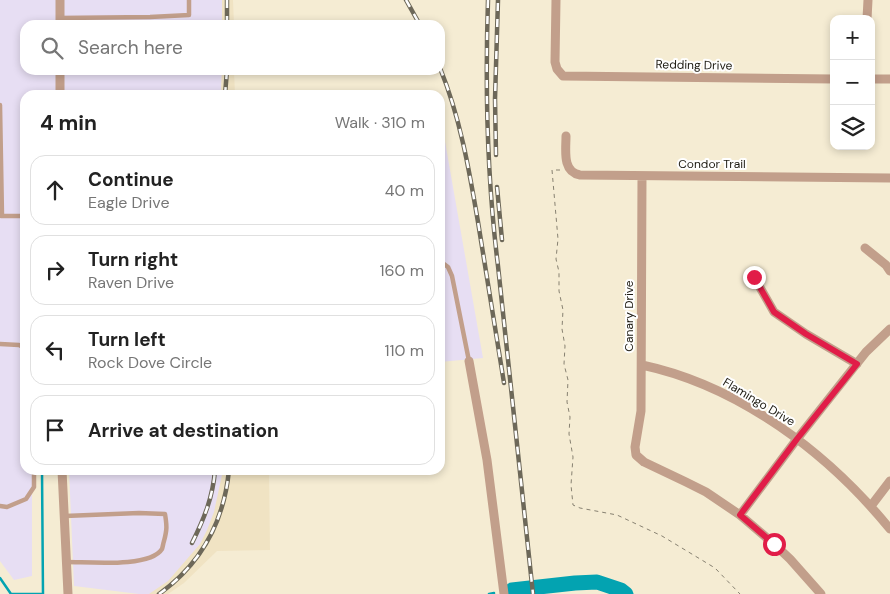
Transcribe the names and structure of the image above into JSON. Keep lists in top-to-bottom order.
{
  "streets": {
    "street": [
      "Redding Drive",
      "Condor Trail",
      "Canary Drive",
      "Flamingo Drive"
    ]
  },
  "crossings": [
    ["Condor Trail", "Canary Drive"],
    ["Canary Drive", "Flamingo Drive"]
  ],
  "page": {
    "map_buttons": ["+", "−"],
    "search": "Search here",
    "heading": ["4 min", "Walk · 310 m"],
    "list": [
      ["Continue", "Eagle Drive", "40 m"],
      ["Turn right", "Raven Drive", "160 m"],
      ["Turn left", "Rock Dove Circle", "110 m"],
      "Arrive at destination"
    ]
  }
}
